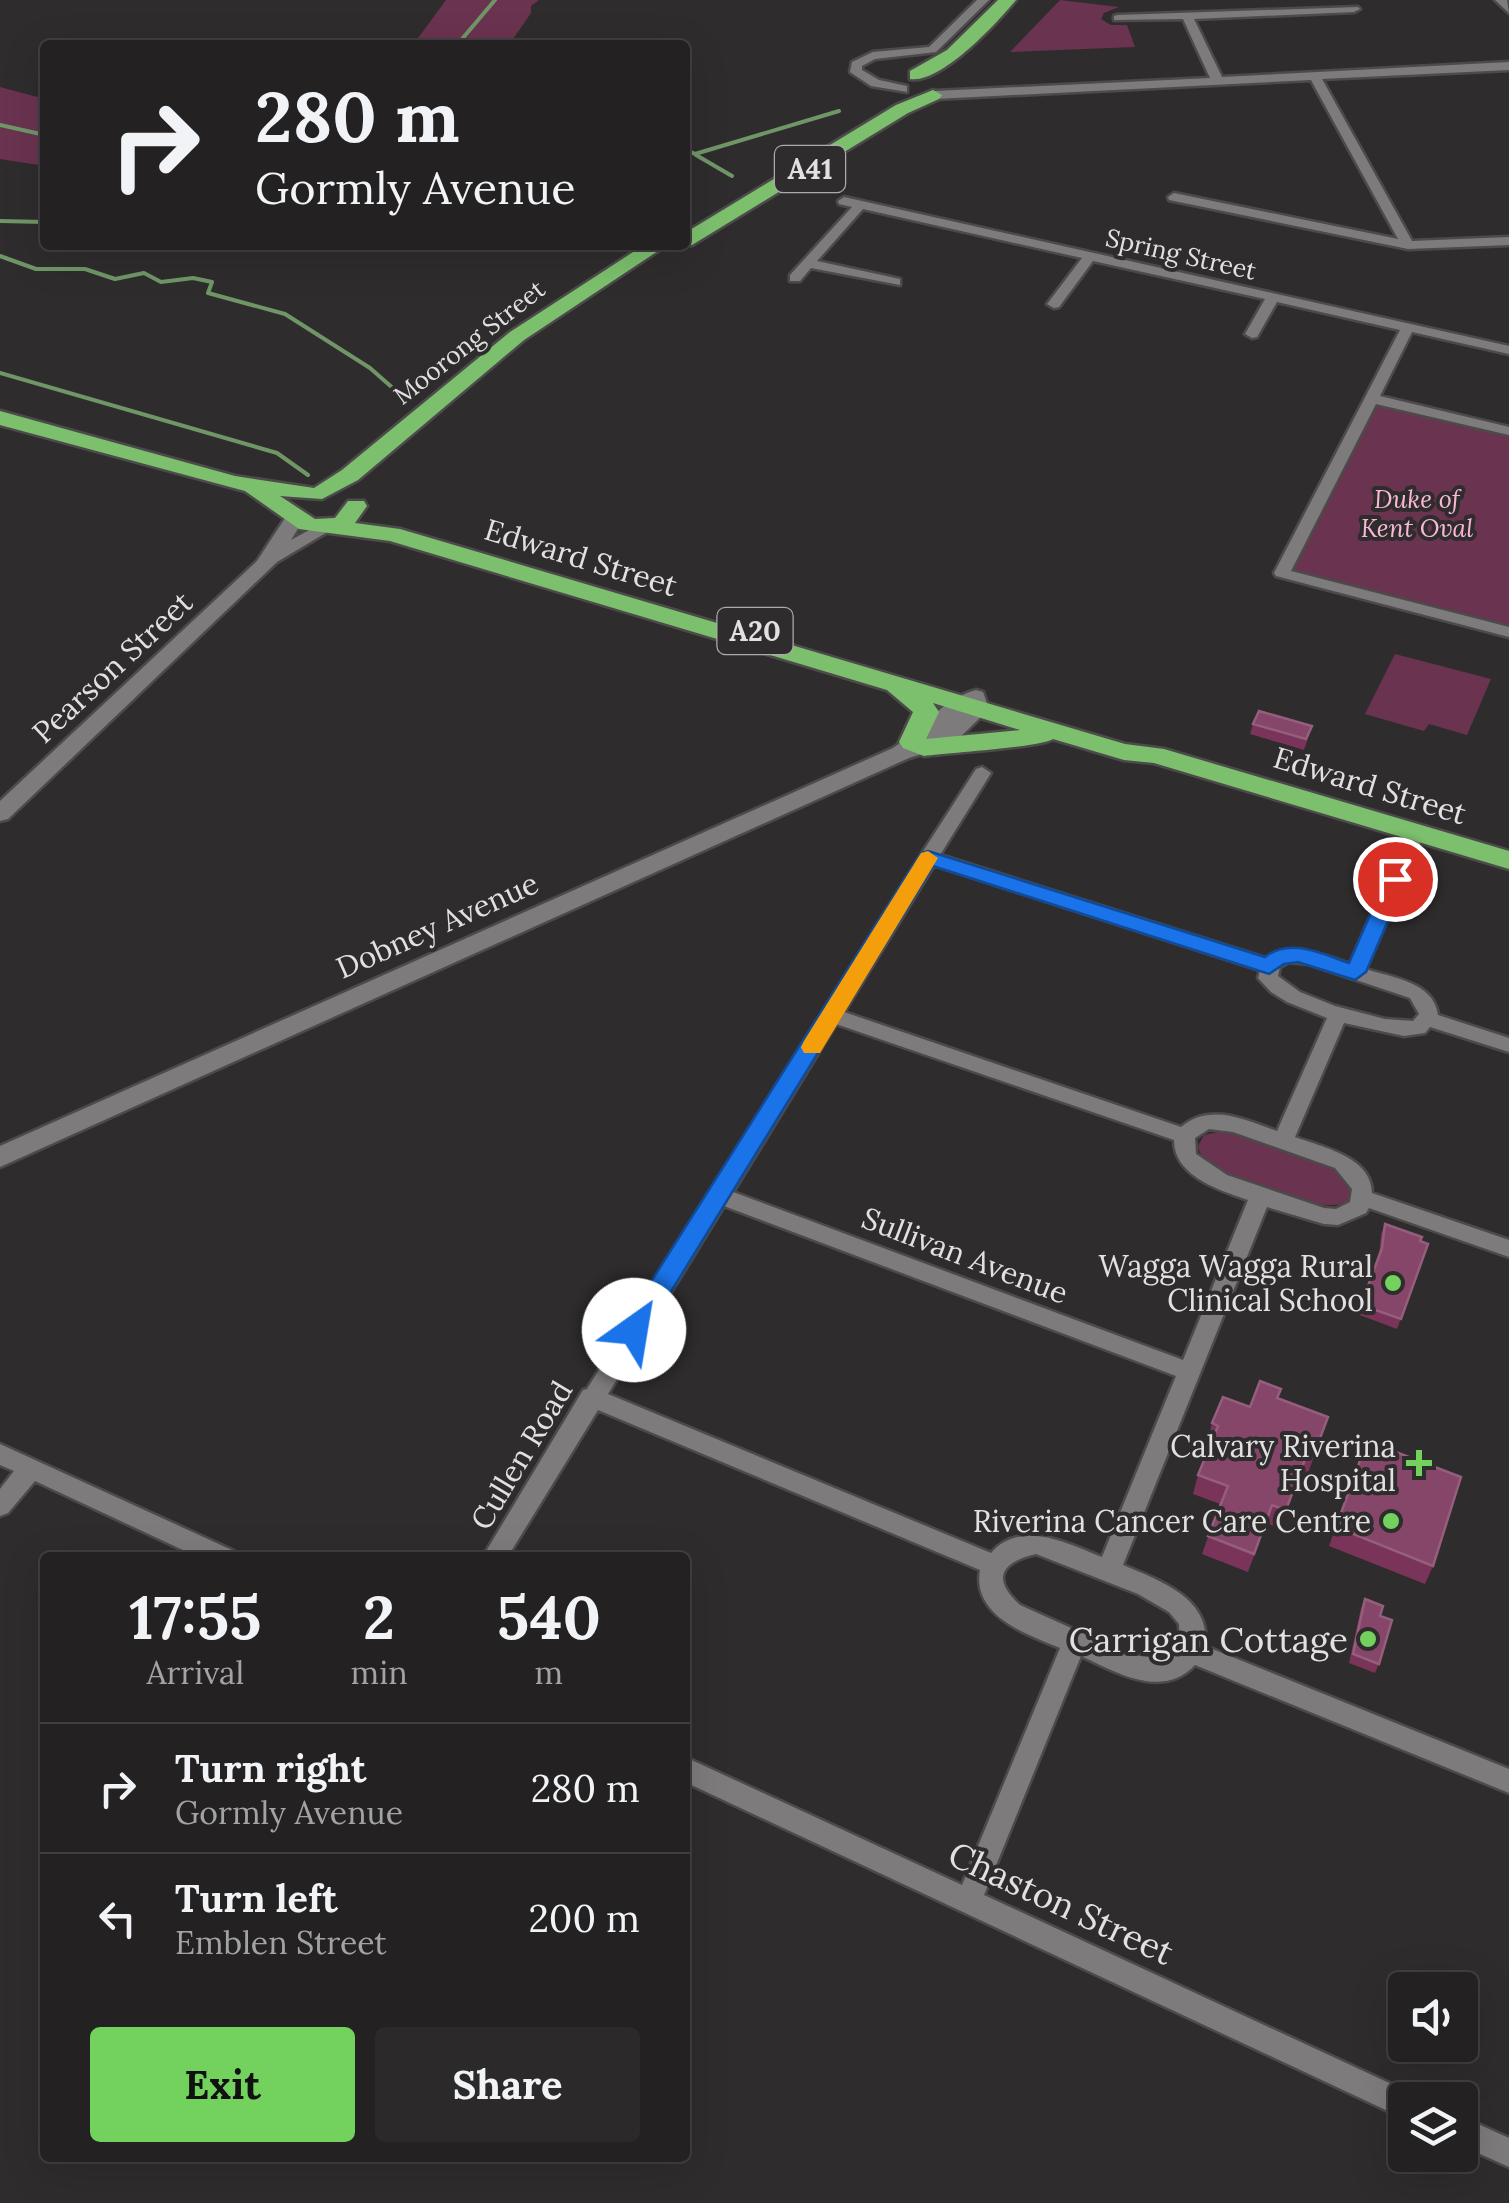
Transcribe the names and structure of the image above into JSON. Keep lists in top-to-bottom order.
{
  "streets": {
    "highway": [
      "A41",
      "Moorong Street",
      "Edward Street",
      "A20"
    ],
    "street": [
      "Spring Street",
      "Pearson Street",
      "Dobney Avenue",
      "Sullivan Avenue",
      "Cullen Road",
      "Chaston Street"
    ]
  },
  "crossings": [
    ["Moorong Street", "Edward Street"],
    ["Moorong Street", "A20"],
    ["Moorong Street", "Pearson Street"],
    ["Edward Street", "A20"],
    ["Edward Street", "Pearson Street"],
    ["Edward Street", "Dobney Avenue"],
    ["A20", "Pearson Street"],
    ["Sullivan Avenue", "Cullen Road"]
  ],
  "parks": ["Duke of Kent Oval"],
  "places": {
    "other": ["Wagga Wagga Rural Clinical School", "Riverina Cancer Care Centre", "Carrigan Cottage"],
    "health": ["Calvary Riverina Hospital"]
  },
  "page": {
    "turn": ["280 m", "Gormly Avenue"],
    "eta": [
      "17:55",
      "Arrival",
      "2",
      "min",
      "540",
      "m"
    ],
    "list": [
      {
        "name": "Turn right",
        "note": "Gormly Avenue",
        "value": "280 m"
      },
      {
        "name": "Turn left",
        "note": "Emblen Street",
        "value": "200 m"
      }
    ],
    "buttons": ["Exit", "Share"]
  }
}
